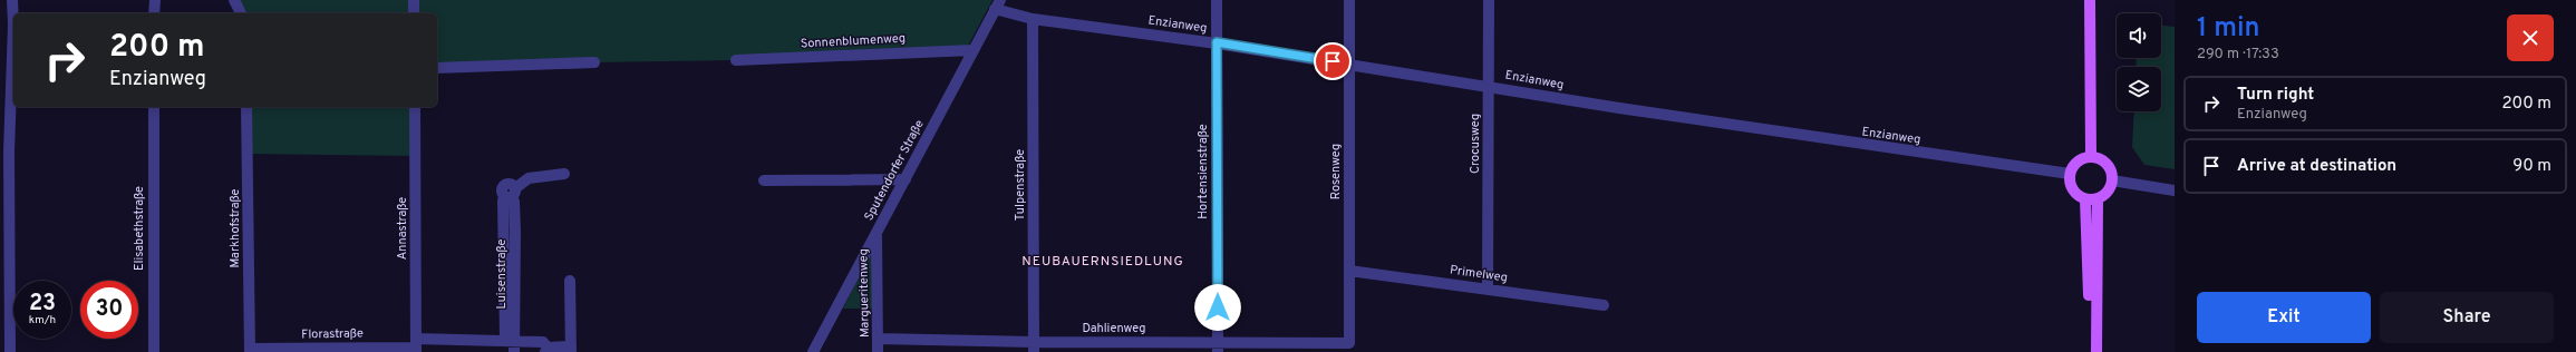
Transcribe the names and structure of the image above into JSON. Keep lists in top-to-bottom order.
{
  "streets": {
    "street": [
      "Enzianweg",
      "Sonnenblumenweg",
      "Crocusweg",
      "Sputendorfer Straße",
      "Hortensienstraße",
      "Rosenweg",
      "Tulpenstraße",
      "Elisabethstraße",
      "Markhofstraße",
      "Annastraße",
      "Luisenstraße",
      "Primelweg",
      "Margueritenweg",
      "Dahlienweg",
      "Florastraße"
    ]
  },
  "crossings": [
    ["Enzianweg", "Crocusweg"],
    ["Enzianweg", "Sputendorfer Straße"],
    ["Enzianweg", "Hortensienstraße"],
    ["Enzianweg", "Rosenweg"],
    ["Enzianweg", "Tulpenstraße"],
    ["Sonnenblumenweg", "Sputendorfer Straße"],
    ["Crocusweg", "Primelweg"],
    ["Sputendorfer Straße", "Margueritenweg"],
    ["Hortensienstraße", "Dahlienweg"],
    ["Rosenweg", "Primelweg"],
    ["Rosenweg", "Dahlienweg"],
    ["Tulpenstraße", "Dahlienweg"],
    ["Markhofstraße", "Florastraße"],
    ["Annastraße", "Florastraße"],
    ["Luisenstraße", "Florastraße"],
    ["Margueritenweg", "Dahlienweg"]
  ],
  "districts": ["NEUBAUERNSIEDLUNG"],
  "page": {
    "heading": ["1 min", "290 m · 17:33"],
    "turn": ["200 m", "Enzianweg"],
    "list": [
      {
        "name": "Turn right",
        "note": "Enzianweg",
        "value": "200 m"
      },
      {
        "name": "Arrive at destination",
        "value": "90 m"
      }
    ],
    "speed": "23 km/h",
    "limit": "30",
    "buttons": ["Exit", "Share"]
  }
}
